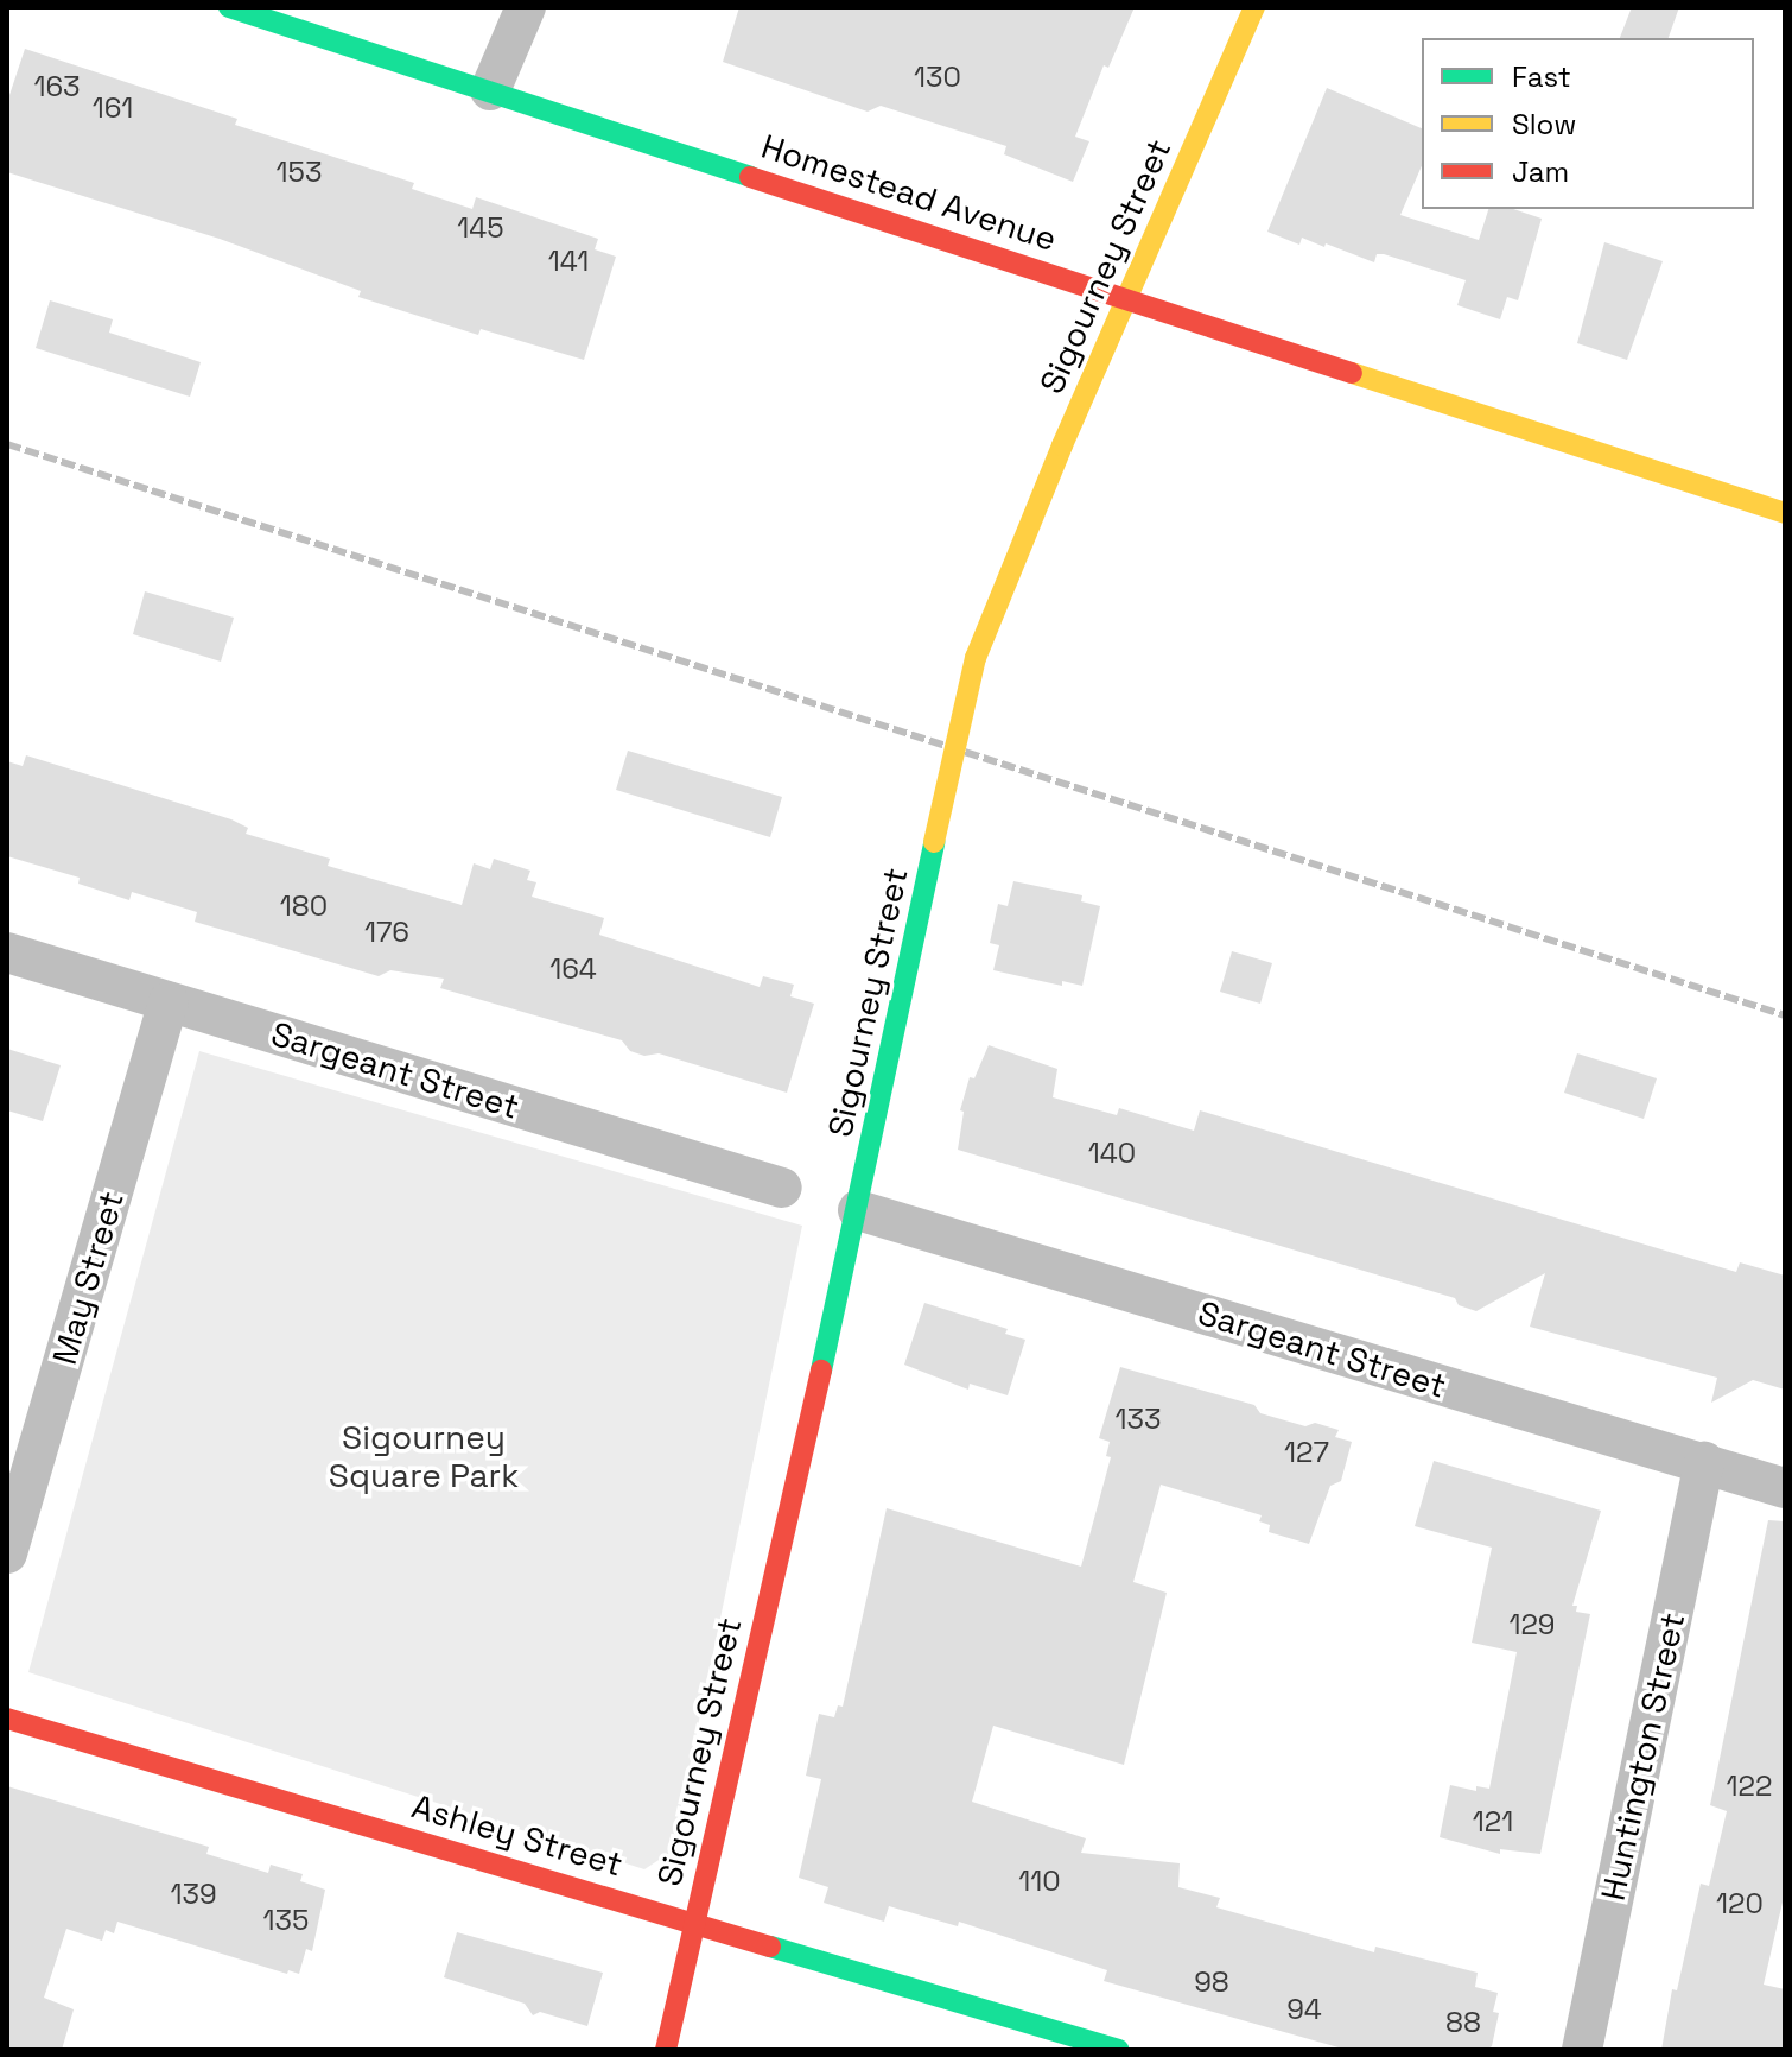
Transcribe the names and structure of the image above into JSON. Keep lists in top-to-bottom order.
{
  "streets": {
    "main road": ["Homestead Avenue", "Sigourney Street", "Ashley Street"],
    "street": ["Sargeant Street", "May Street", "Huntington Street"]
  },
  "crossings": [
    ["Homestead Avenue", "Sigourney Street"],
    ["Sigourney Street", "Sargeant Street"],
    ["Sigourney Street", "Ashley Street"],
    ["Sargeant Street", "May Street"],
    ["Sargeant Street", "Huntington Street"]
  ],
  "parks": ["Sigourney Square Park"],
  "house_numbers": [
    "130",
    "163",
    "161",
    "153",
    "145",
    "141",
    "180",
    "176",
    "164",
    "140",
    "133",
    "127",
    "129",
    "122",
    "121",
    "110",
    "139",
    "120",
    "135",
    "98",
    "94",
    "88"
  ],
  "legend": ["Fast", "Slow", "Jam"]
}
